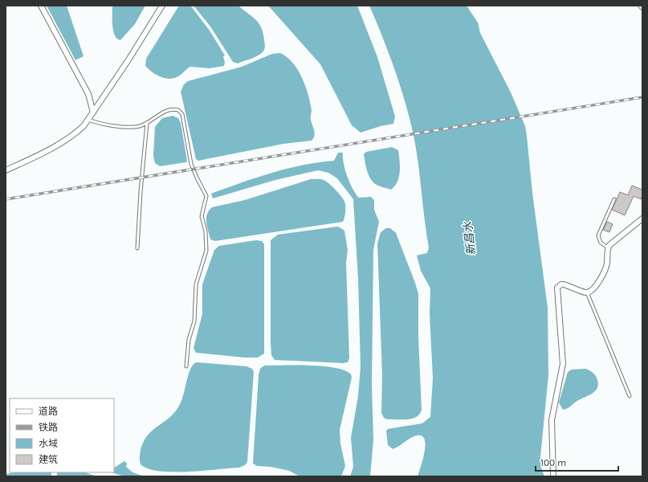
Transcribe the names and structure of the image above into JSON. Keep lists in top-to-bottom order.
{
  "water": ["新昌水"],
  "legend": [
    "道路",
    "铁路",
    "水域",
    "建筑"
  ],
  "scale_bar": "100 m"
}
